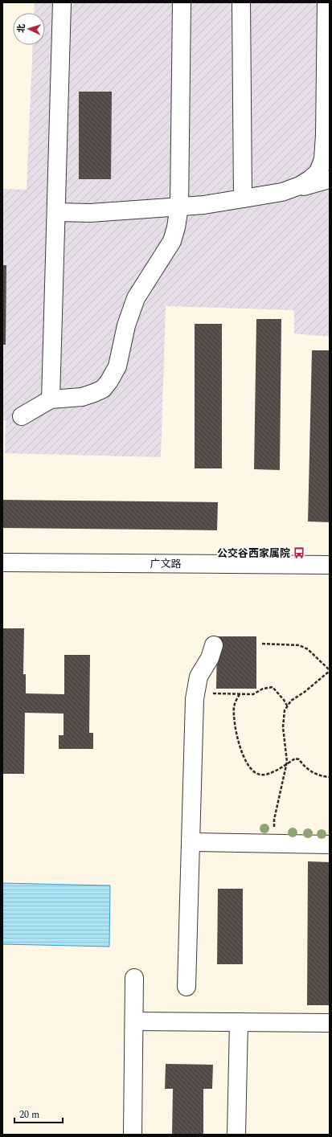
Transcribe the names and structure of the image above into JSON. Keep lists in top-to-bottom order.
{
  "streets": {
    "street": ["广文路"]
  },
  "places": {
    "bus stop": ["公交谷西家属院"]
  },
  "scale_bar": "20 m",
  "north": "left"
}
